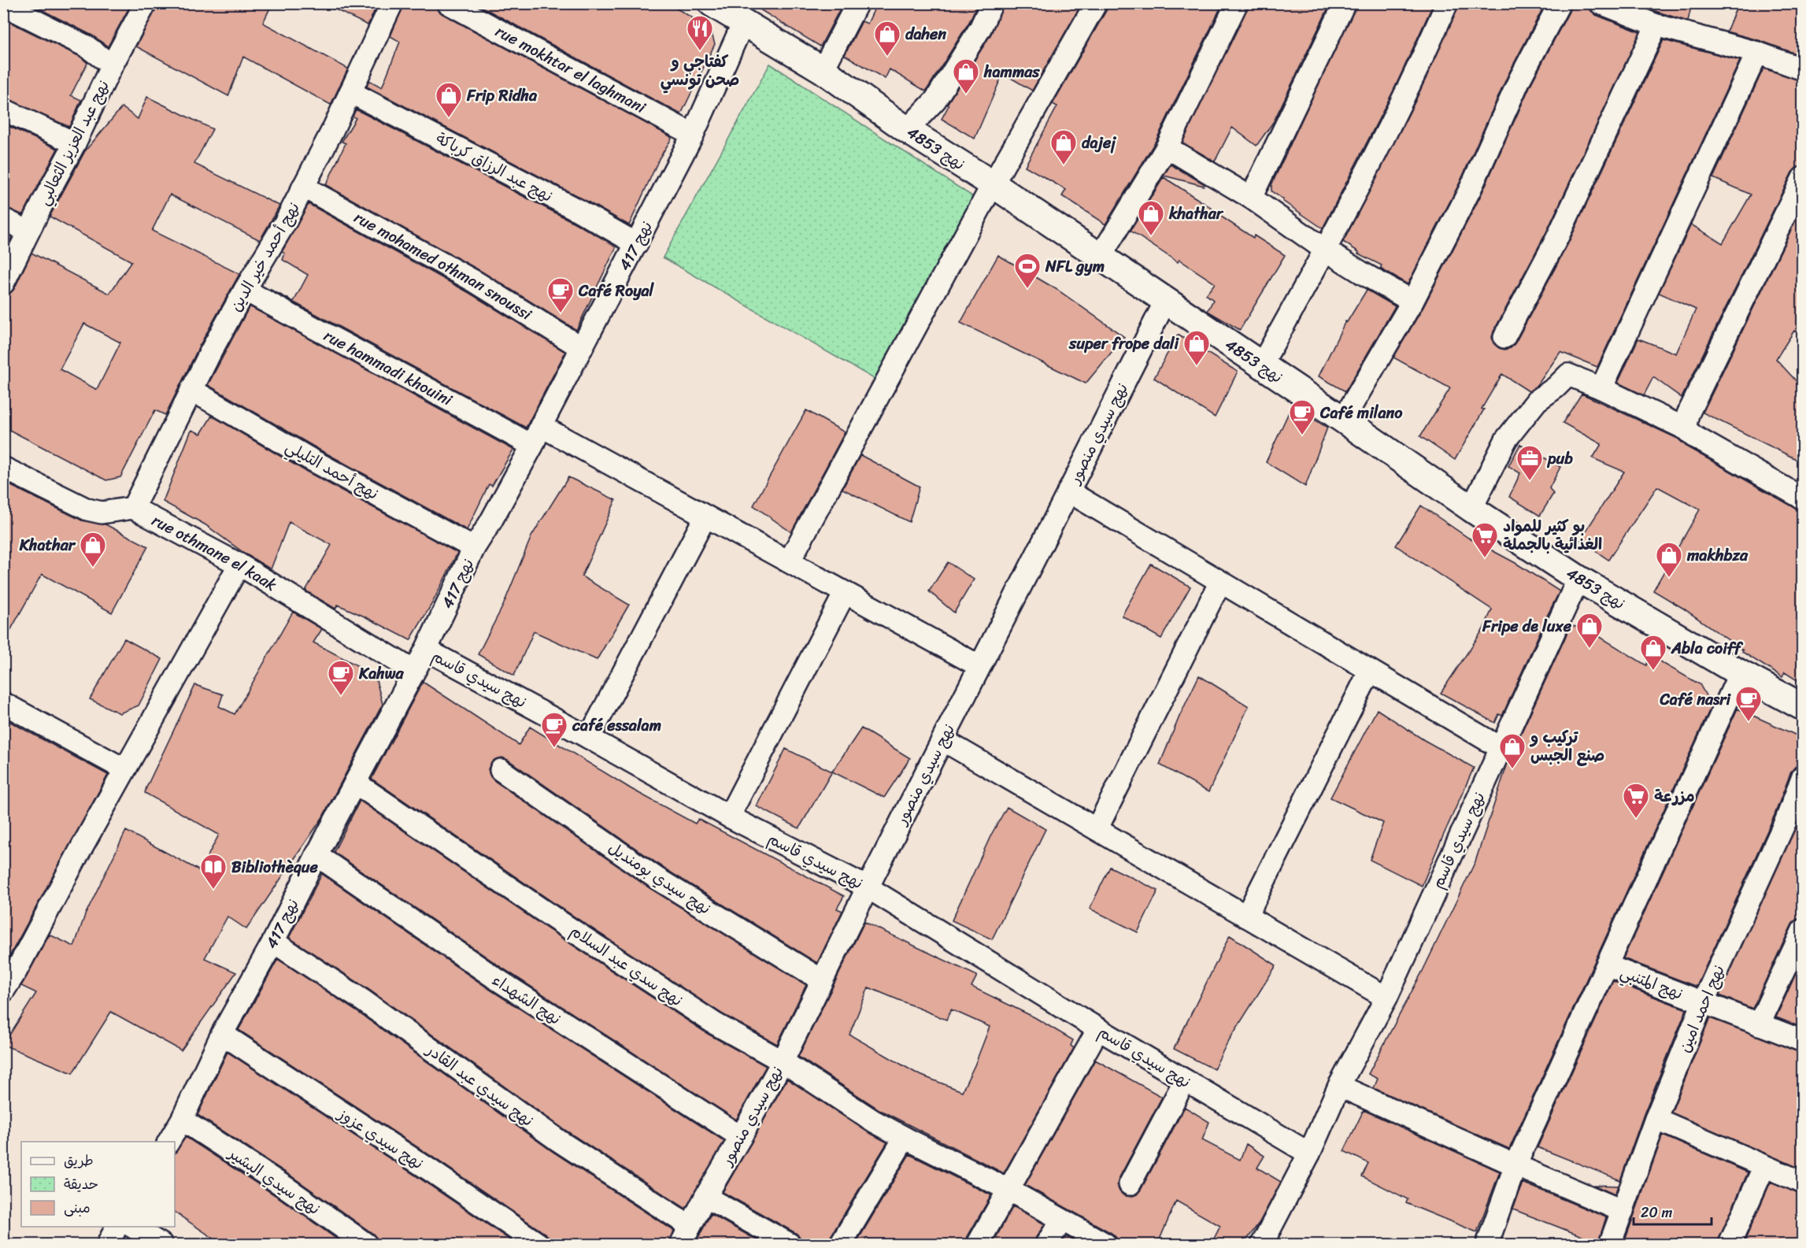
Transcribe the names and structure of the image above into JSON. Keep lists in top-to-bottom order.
{
  "streets": {
    "street": [
      "rue mokhtar el laghmani",
      "نهج عبد العزيز الثعالبي",
      "نهج 4853",
      "نهج عبد الرزاق كرباكة",
      "نهج 417",
      "نهج أحمد خير الدين",
      "rue mohamed othman snoussi",
      "rue hammadi khouini",
      "نهج سيدي منصور",
      "نهج أحمد التليلي",
      "rue othmane el kaak",
      "نهج سيدي قاسم",
      "نهج سيدي بومنديل",
      "نهج سدي عبد السلام",
      "نهج المتنبي",
      "نهج الشهداء",
      "نهج احمد امين",
      "نهج سيدي عبد القادر",
      "نهج سيدي عزوز",
      "نهج سيدي البشير"
    ]
  },
  "crossings": [
    ["rue mokhtar el laghmani", "نهج 417"],
    ["نهج 4853", "نهج 417"],
    ["نهج 4853", "نهج سيدي منصور"],
    ["نهج 4853", "نهج سيدي قاسم"],
    ["نهج عبد الرزاق كرباكة", "نهج 417"],
    ["نهج عبد الرزاق كرباكة", "نهج أحمد خير الدين"],
    ["نهج 417", "rue mohamed othman snoussi"],
    ["نهج 417", "rue hammadi khouini"],
    ["نهج 417", "نهج أحمد التليلي"],
    ["نهج 417", "rue othmane el kaak"],
    ["نهج 417", "نهج سيدي قاسم"],
    ["نهج 417", "نهج سدي عبد السلام"],
    ["نهج 417", "نهج الشهداء"],
    ["نهج 417", "نهج سيدي عبد القادر"],
    ["نهج 417", "نهج سيدي عزوز"],
    ["نهج 417", "نهج سيدي البشير"],
    ["نهج أحمد خير الدين", "rue mohamed othman snoussi"],
    ["نهج أحمد خير الدين", "rue hammadi khouini"],
    ["نهج أحمد خير الدين", "نهج أحمد التليلي"],
    ["نهج أحمد خير الدين", "rue othmane el kaak"],
    ["نهج سيدي منصور", "نهج سيدي قاسم"],
    ["نهج سيدي منصور", "نهج سيدي بومنديل"],
    ["نهج سيدي منصور", "نهج سدي عبد السلام"],
    ["نهج سيدي منصور", "نهج الشهداء"],
    ["نهج سيدي منصور", "نهج سيدي عبد القادر"],
    ["نهج المتنبي", "نهج احمد امين"]
  ],
  "places": {
    "restaurant": ["كفتاجي و صحن تونسي"],
    "shop": [
      "dahen",
      "hammas",
      "Frip Ridha",
      "dajej",
      "khathar",
      "super frope dali",
      "Khathar",
      "makhbza",
      "Fripe de luxe",
      "Abla coiff",
      "تركيب و صنع الجبس"
    ],
    "sports": ["NFL gym"],
    "cafe": [
      "Café Royal",
      "Café milano",
      "Kahwa",
      "Café nasri",
      "café essalam"
    ],
    "office": ["pub"],
    "supermarket": ["بو كثير للمواد الغذائية بالجملة", "مزرعة"],
    "library": ["Bibliothèque"]
  },
  "legend": ["طريق", "حديقة", "مبنى"],
  "scale_bar": "20 m"
}
